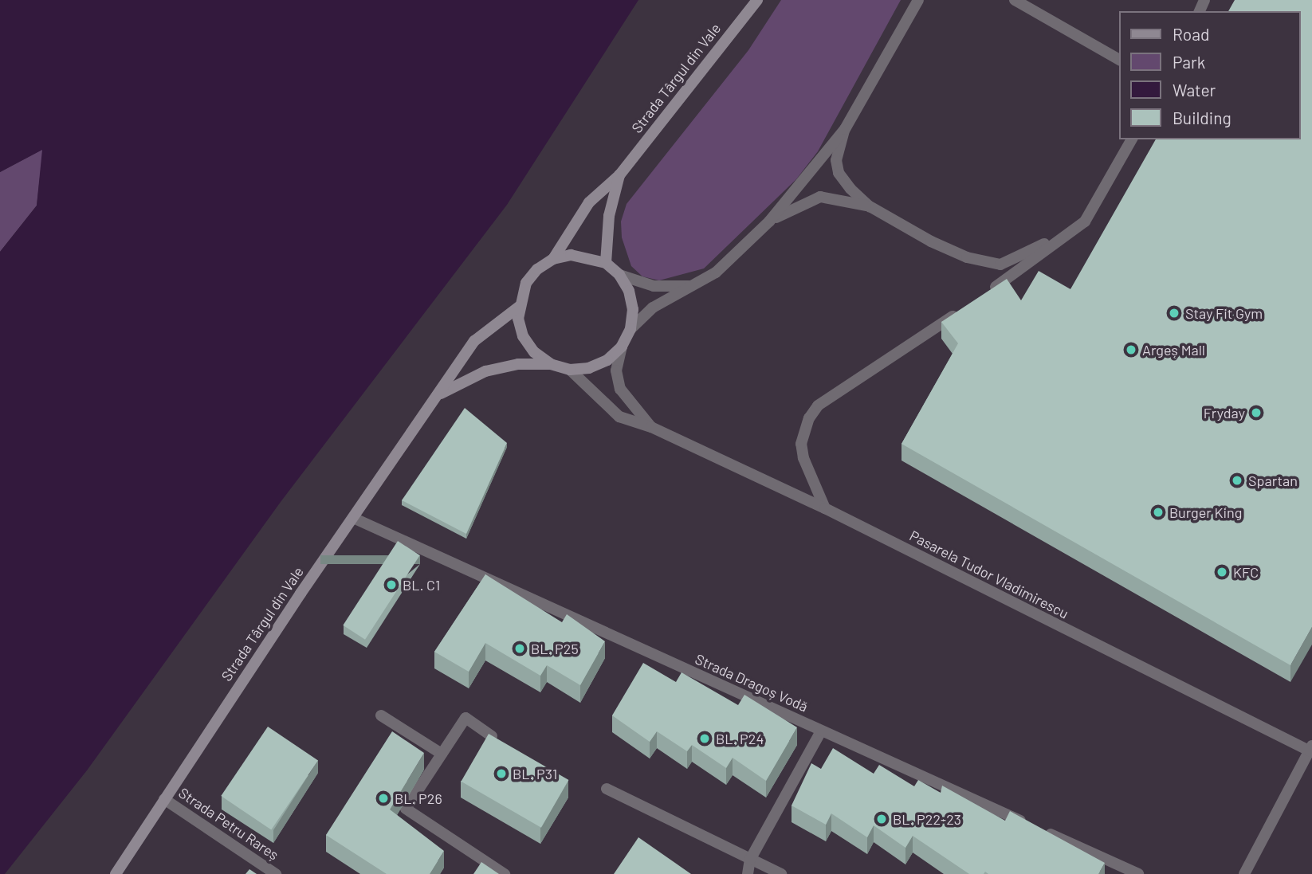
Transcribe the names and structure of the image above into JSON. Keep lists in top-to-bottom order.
{
  "streets": {
    "street": [
      "Strada Târgul din Vale",
      "Pasarela Tudor Vladimirescu",
      "Strada Dragoș Vodă",
      "Strada Petru Rareș"
    ]
  },
  "crossings": [
    ["Strada Târgul din Vale", "Pasarela Tudor Vladimirescu"],
    ["Strada Târgul din Vale", "Strada Dragoș Vodă"],
    ["Strada Târgul din Vale", "Strada Petru Rareș"]
  ],
  "places": [
    "Stay Fit Gym",
    "Argeș Mall",
    "Fryday",
    "Spartan",
    "Burger King",
    "KFC",
    "BL. C1",
    "BL. P25",
    "BL. P24",
    "BL. P31",
    "BL. P26",
    "BL. P22-23"
  ],
  "legend": [
    "Road",
    "Park",
    "Water",
    "Building"
  ]
}
